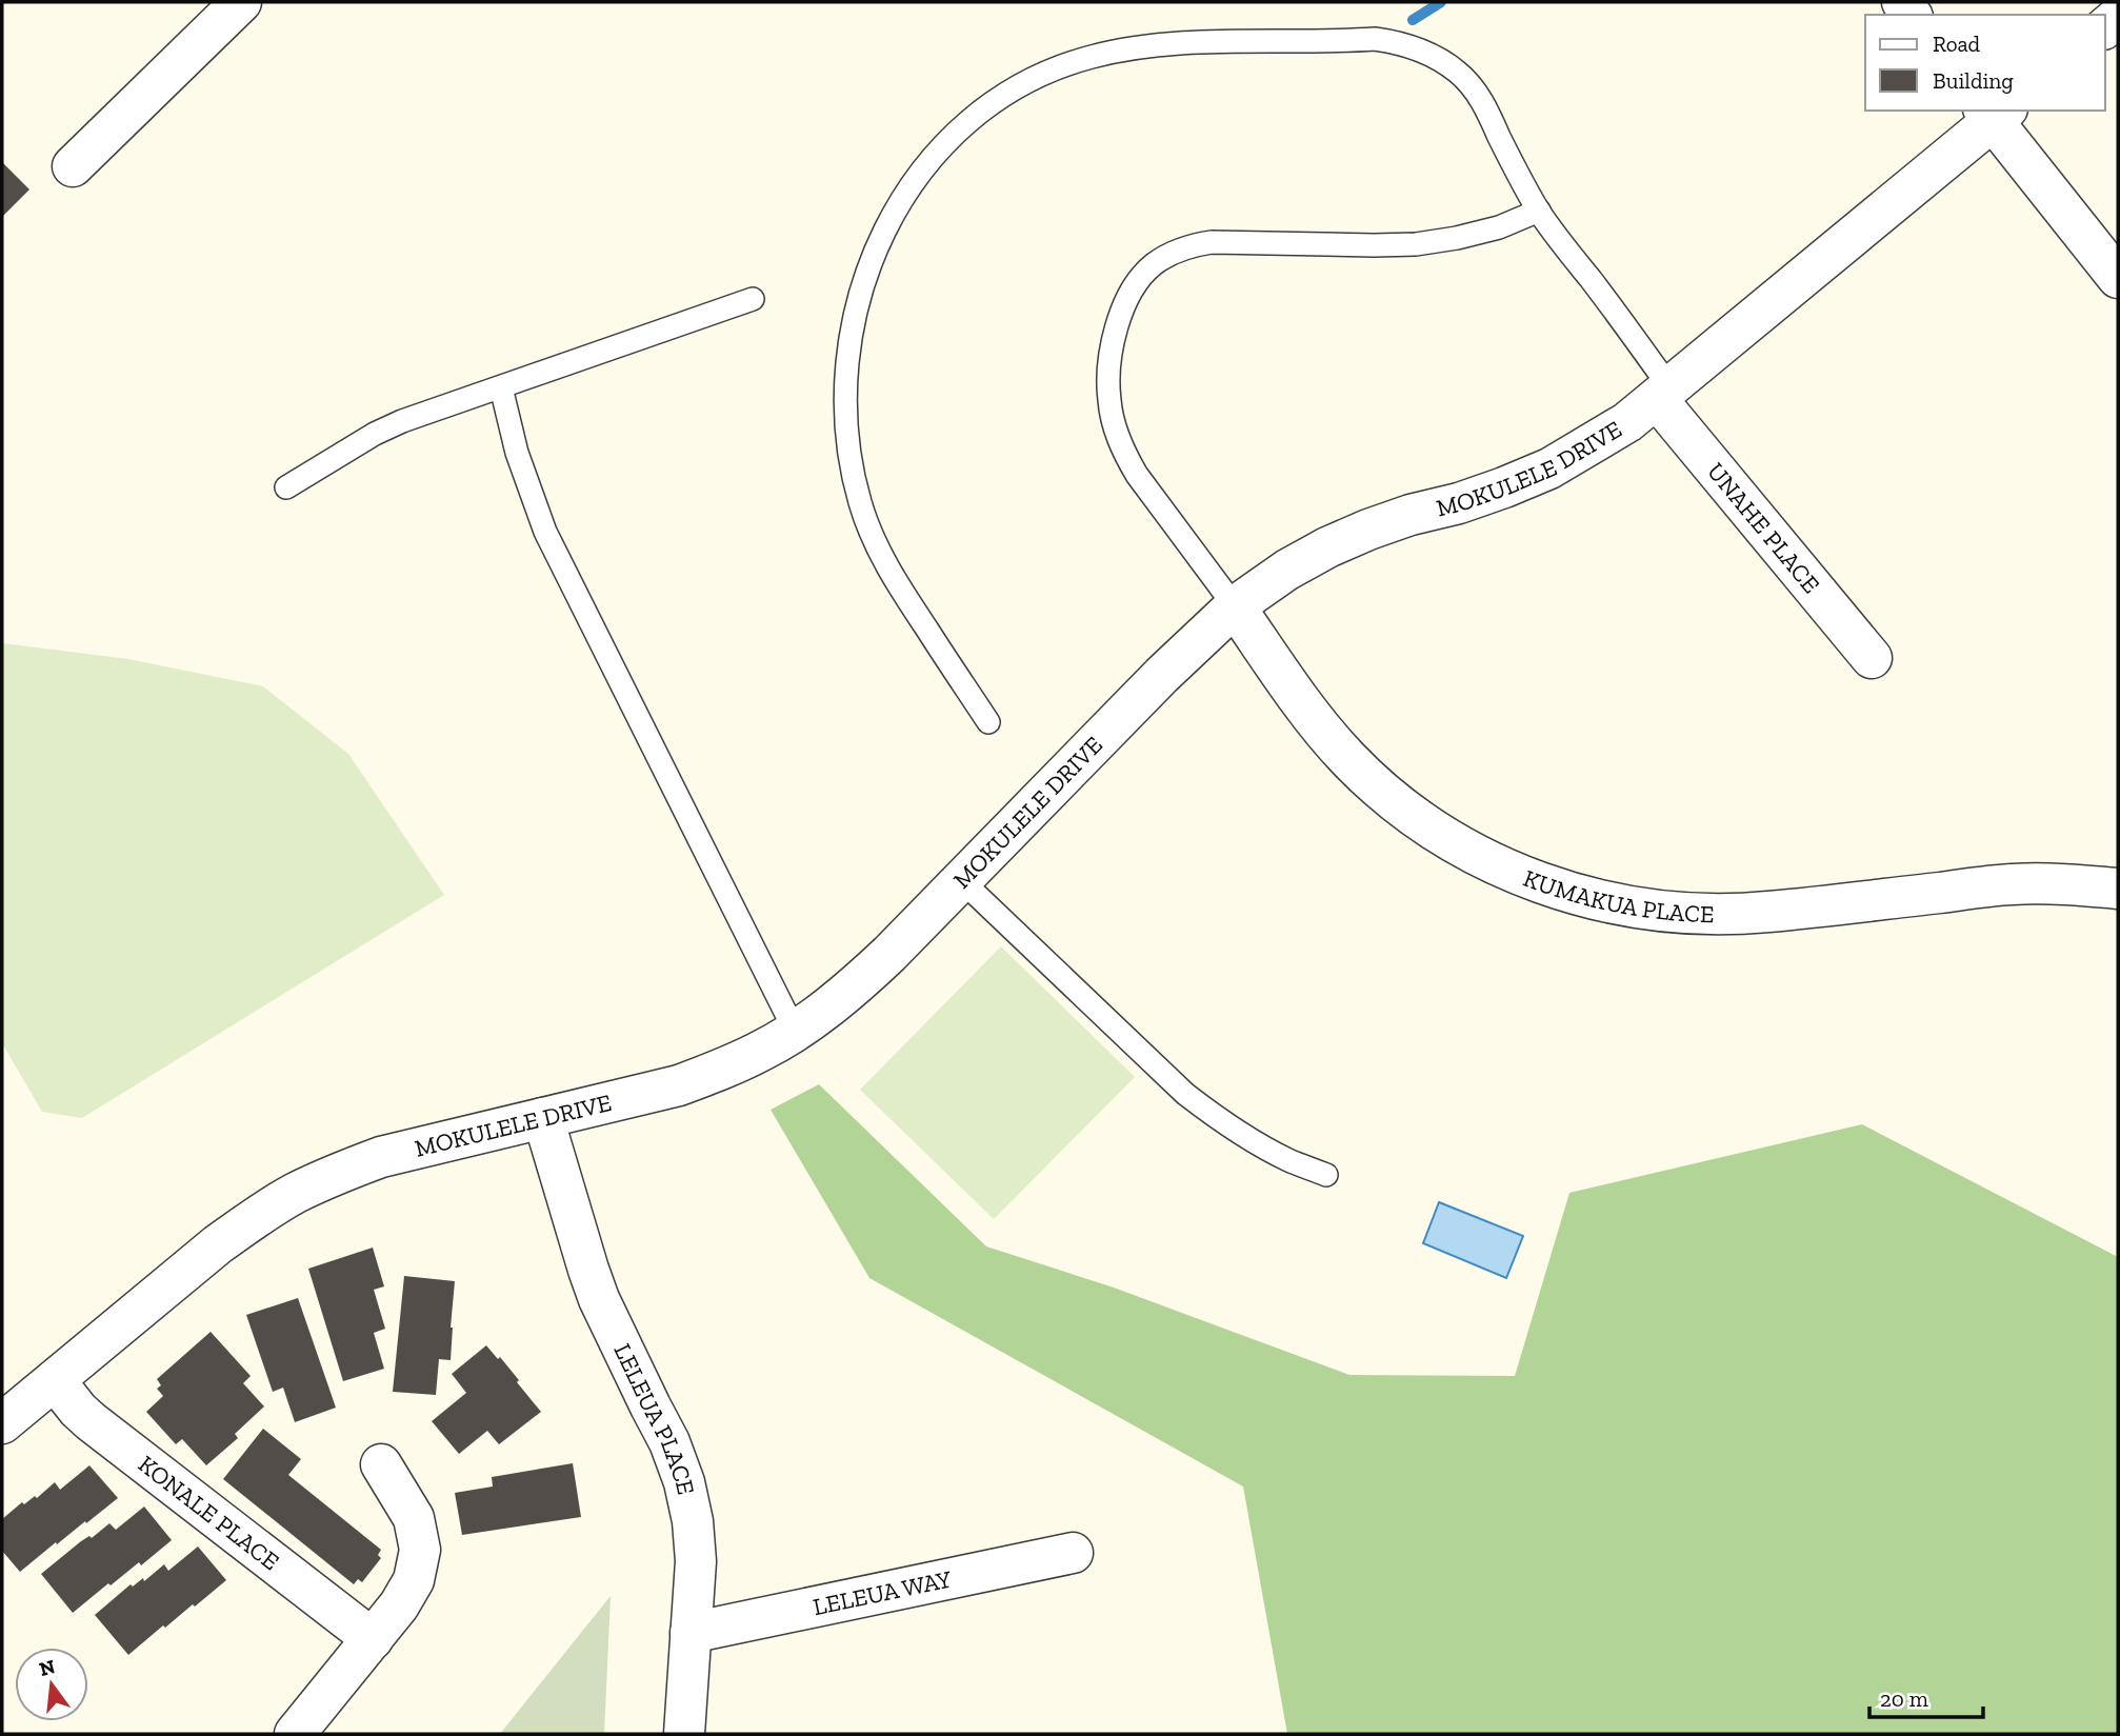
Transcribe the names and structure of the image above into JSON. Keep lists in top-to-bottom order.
{
  "streets": {
    "street": [
      "MOKULELE DRIVE",
      "UNAHE PLACE",
      "KUMAKUA PLACE",
      "LELEUA PLACE",
      "KONALE PLACE",
      "LELEUA WAY"
    ]
  },
  "crossings": [
    ["MOKULELE DRIVE", "UNAHE PLACE"],
    ["MOKULELE DRIVE", "KUMAKUA PLACE"],
    ["MOKULELE DRIVE", "LELEUA PLACE"],
    ["MOKULELE DRIVE", "KONALE PLACE"],
    ["LELEUA PLACE", "LELEUA WAY"]
  ],
  "legend": ["Road", "Building"],
  "scale_bar": "20 m",
  "north": "top"
}
